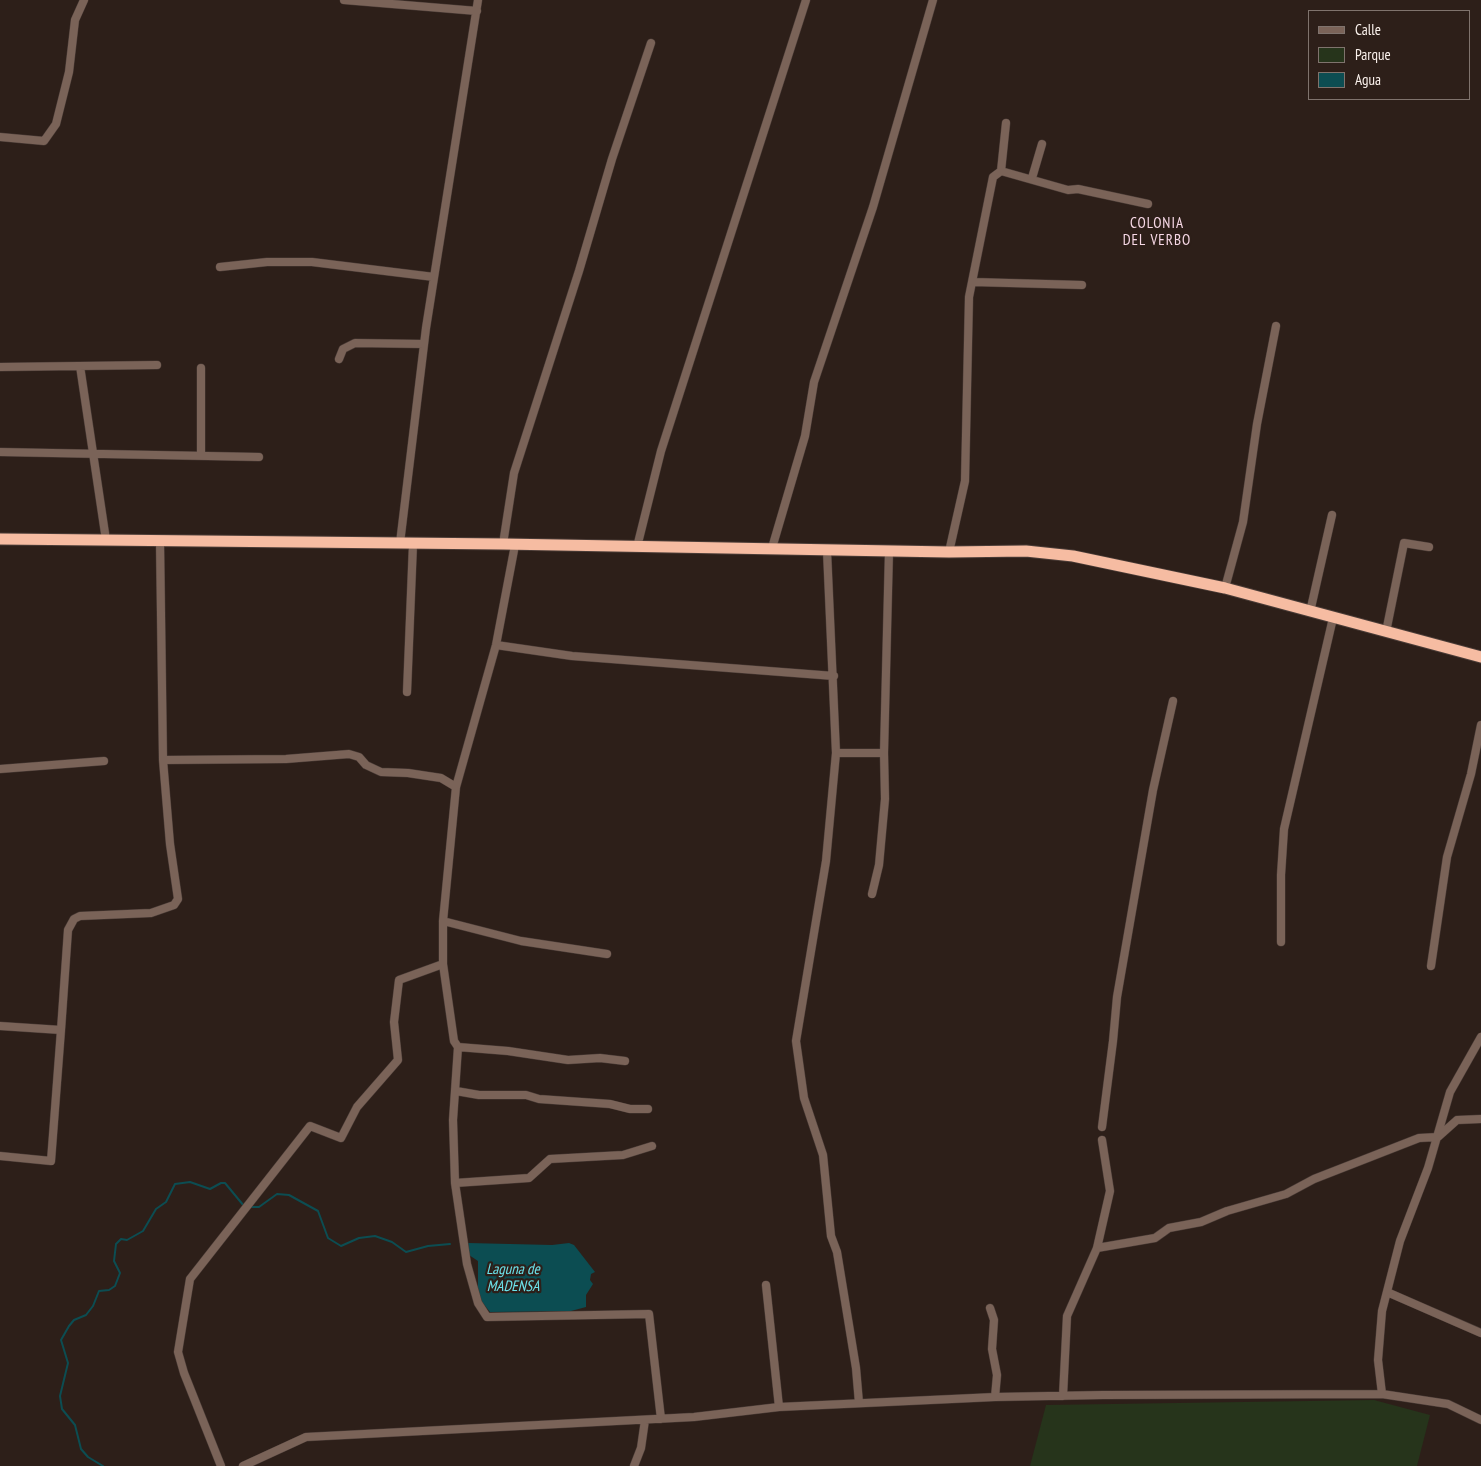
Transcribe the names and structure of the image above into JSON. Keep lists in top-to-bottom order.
{
  "districts": ["COLONIA DEL VERBO"],
  "water": ["Laguna de MADENSA"],
  "legend": ["Calle", "Parque", "Agua"]
}
